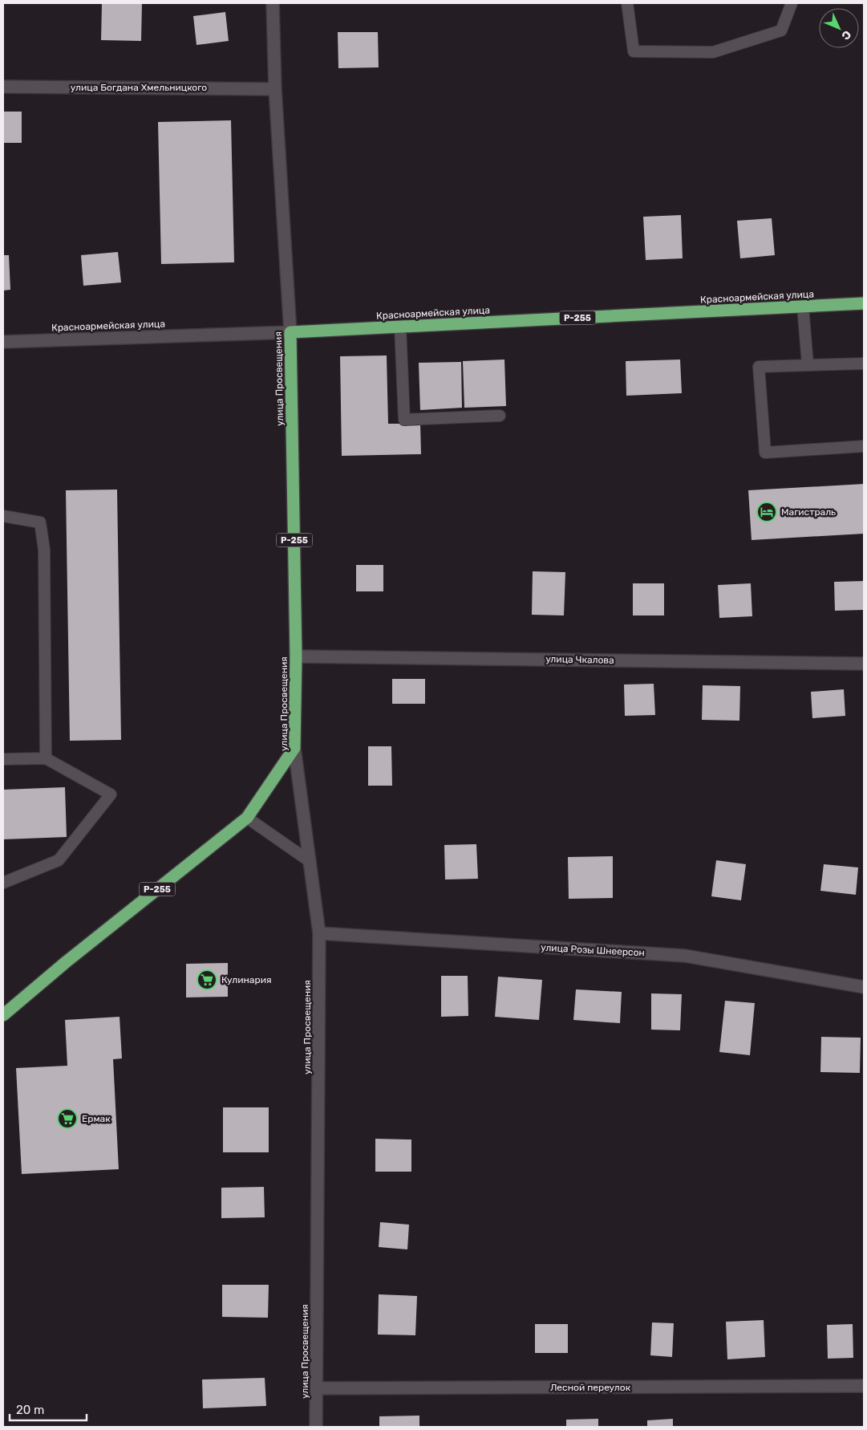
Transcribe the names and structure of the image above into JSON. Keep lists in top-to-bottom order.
{
  "streets": {
    "highway": ["Красноармейская улица", "Р-255", "улица Просвещения"],
    "street": [
      "улица Богдана Хмельницкого",
      "улица Чкалова",
      "улица Розы Шнеерсон",
      "Лесной переулок"
    ]
  },
  "crossings": [
    ["улица Богдана Хмельницкого", "улица Просвещения"],
    ["Красноармейская улица", "улица Просвещения"],
    ["Р-255", "улица Просвещения"],
    ["улица Просвещения", "улица Чкалова"],
    ["улица Просвещения", "улица Розы Шнеерсон"],
    ["улица Просвещения", "Лесной переулок"]
  ],
  "places": {
    "hotel": ["Магистраль"],
    "supermarket": ["Кулинария", "Ермак"]
  },
  "scale_bar": "20 m",
  "north": "bottom right"
}
